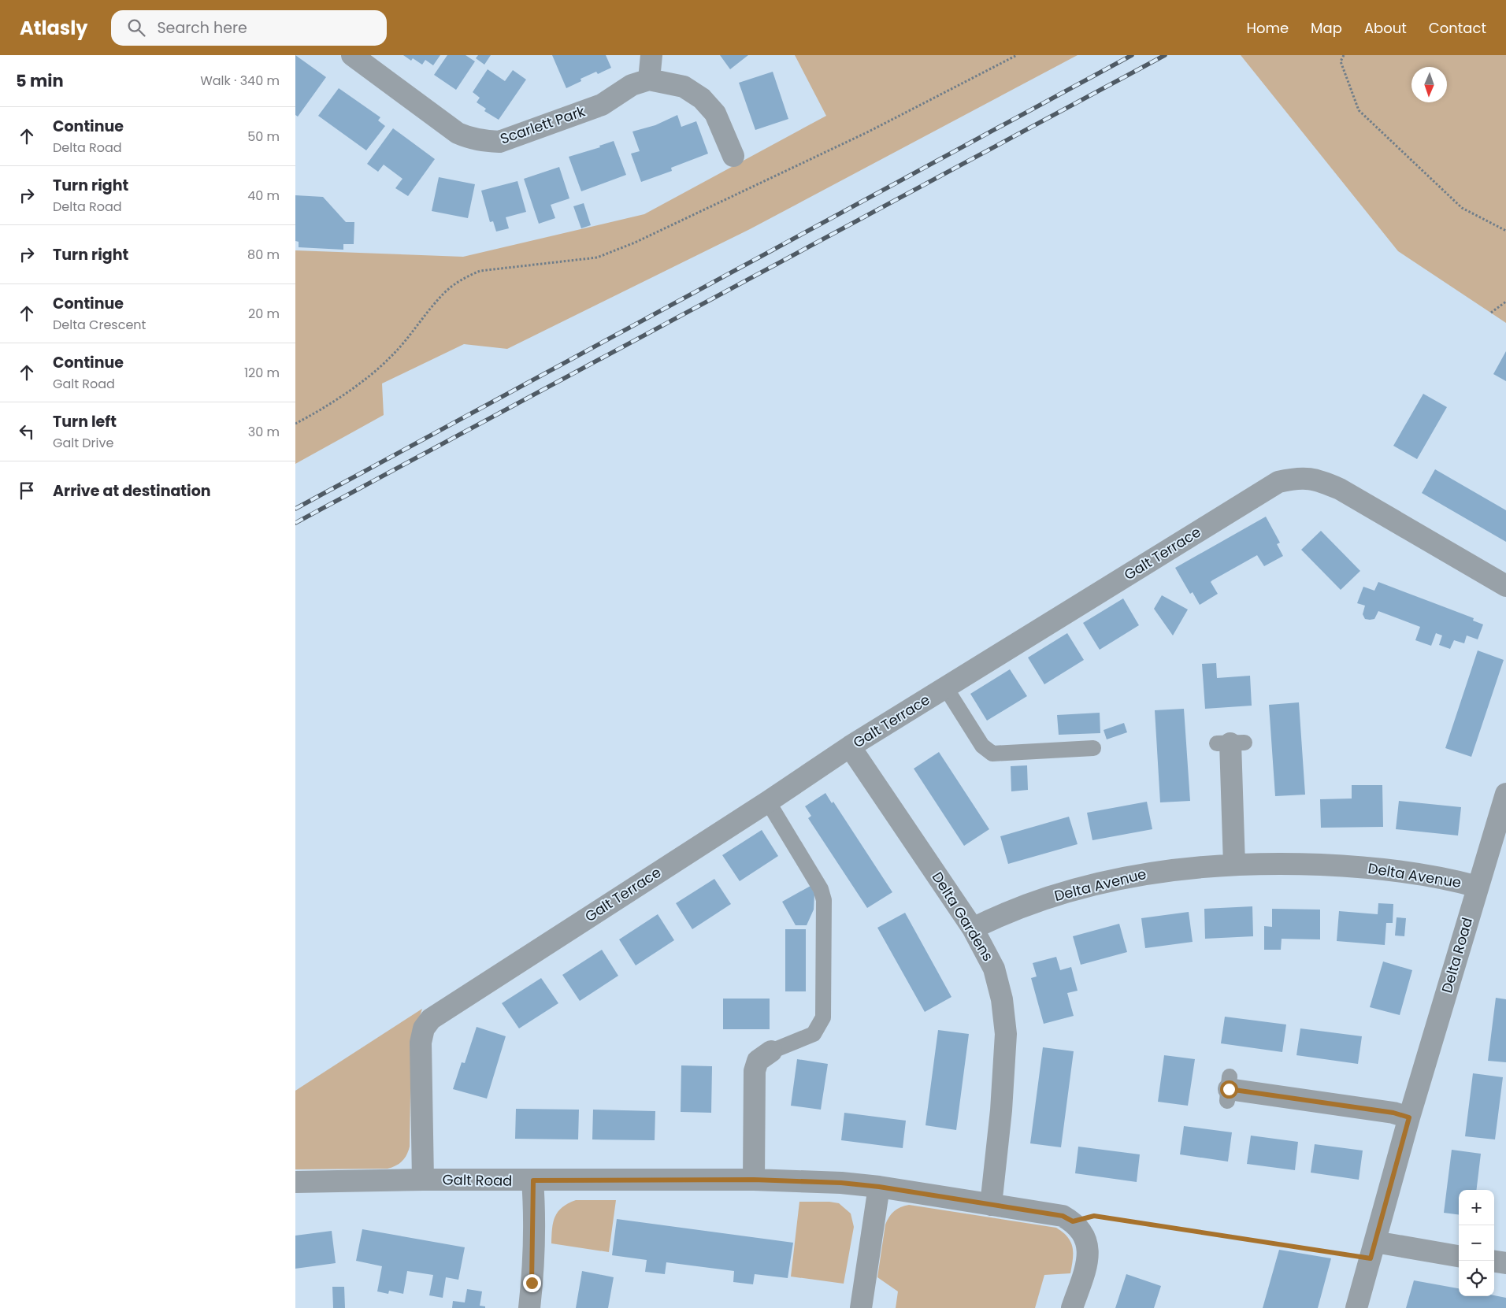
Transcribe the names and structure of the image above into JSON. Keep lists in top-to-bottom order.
{
  "streets": {
    "street": [
      "Scarlett Park",
      "Galt Terrace",
      "Delta Avenue",
      "Delta Gardens",
      "Delta Road",
      "Galt Road"
    ]
  },
  "crossings": [
    ["Galt Terrace", "Delta Gardens"],
    ["Galt Terrace", "Galt Road"],
    ["Delta Avenue", "Delta Gardens"],
    ["Delta Avenue", "Delta Road"],
    ["Delta Gardens", "Galt Road"]
  ],
  "north": "bottom",
  "page": {
    "header": "Atlasly",
    "search": "Search here",
    "nav": [
      "Home",
      "Map",
      "About",
      "Contact"
    ],
    "heading": ["5 min", "Walk · 340 m"],
    "list": [
      ["Continue", "Delta Road", "50 m"],
      ["Turn right", "Delta Road", "40 m"],
      ["Turn right", "80 m"],
      ["Continue", "Delta Crescent", "20 m"],
      ["Continue", "Galt Road", "120 m"],
      ["Turn left", "Galt Drive", "30 m"],
      "Arrive at destination"
    ],
    "map_buttons": ["+", "−"]
  }
}
